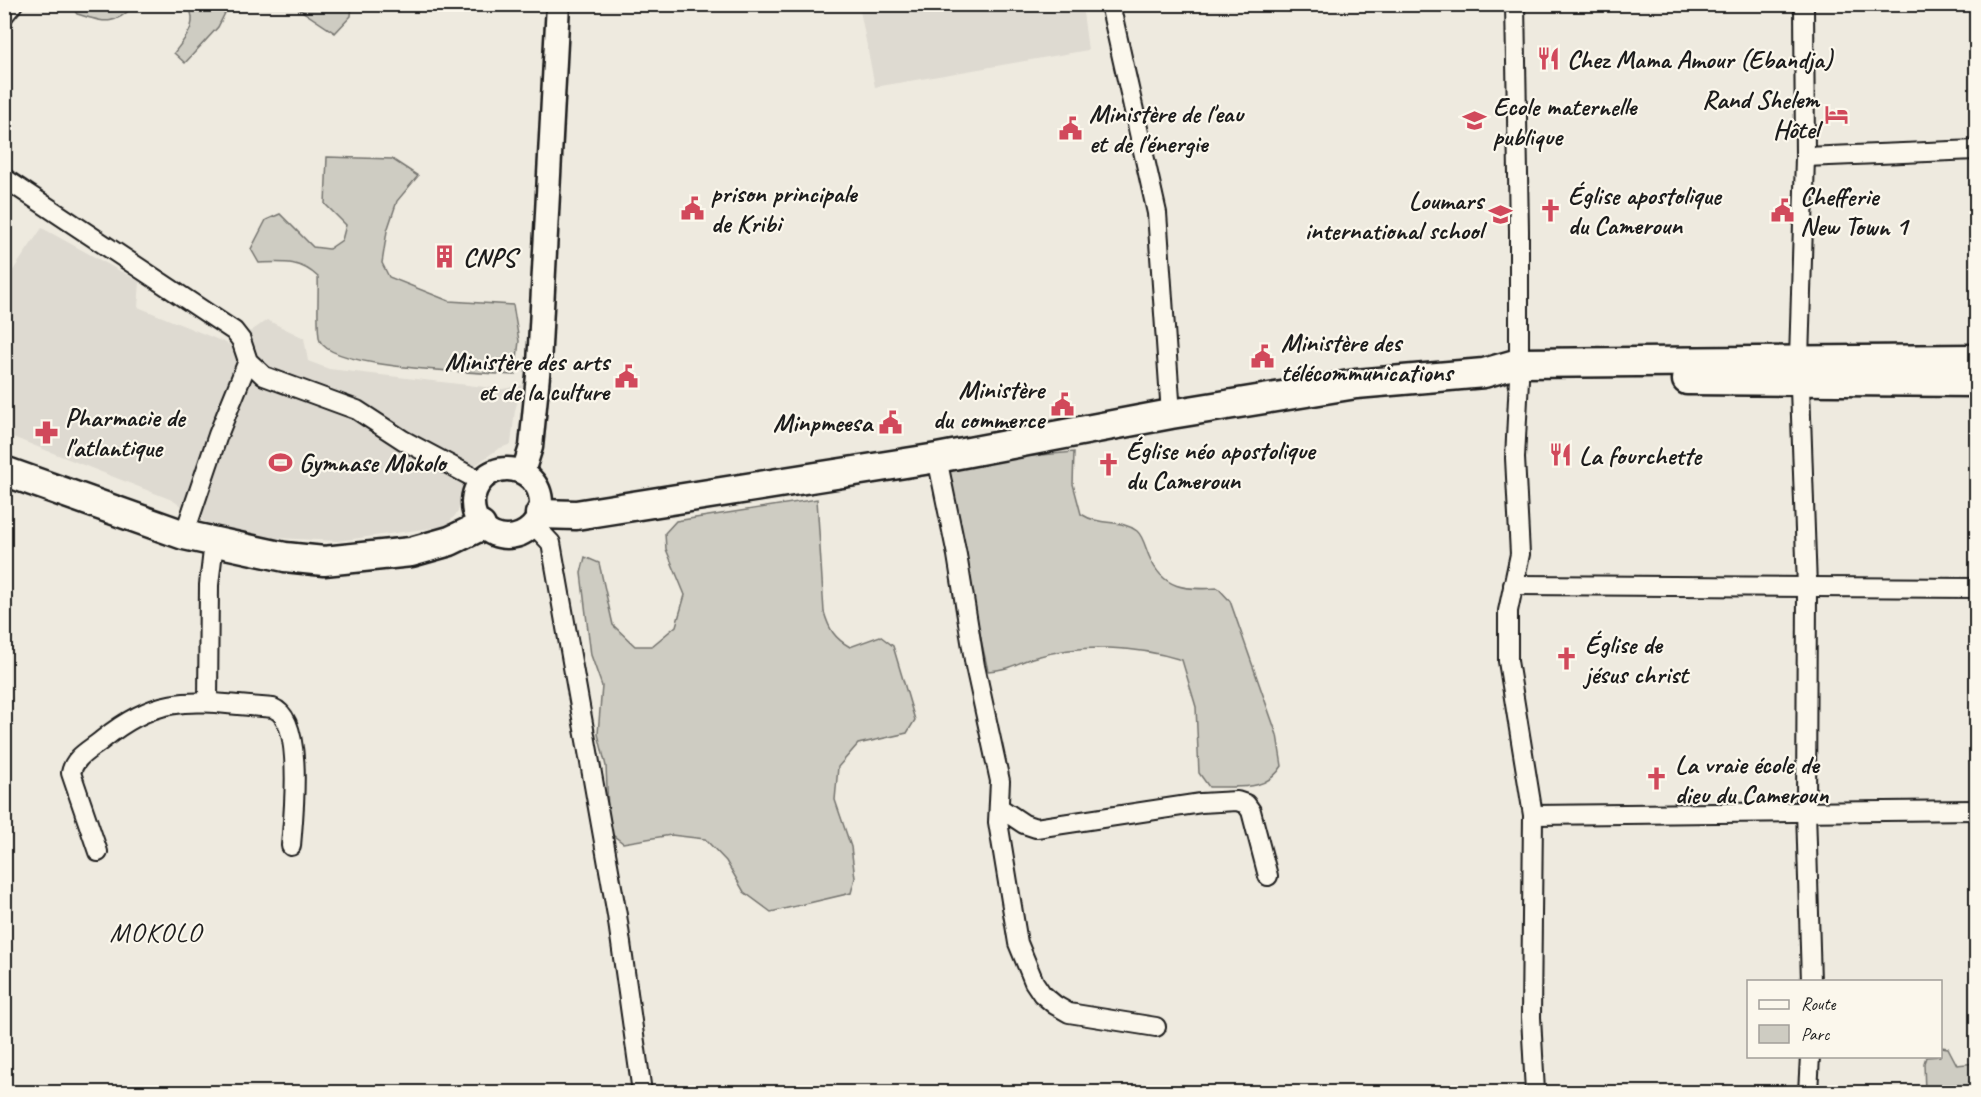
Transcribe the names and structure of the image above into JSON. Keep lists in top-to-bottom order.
{
  "districts": ["MOKOLO"],
  "places": {
    "restaurant": ["Chez Mama Amour (Ebandja)", "La fourchette"],
    "hotel": ["Rand Shelem Hôtel"],
    "school or university": ["Ecole maternelle publique", "Loumars international school"],
    "public building": [
      "Ministère de l'eau et de l'énergie",
      "prison principale de Kribi",
      "Chefferie New Town 1",
      "Ministère des télécommunications",
      "Ministère des arts et de la culture",
      "Ministère du commerce",
      "Minpmeesa"
    ],
    "church": [
      "Église apostolique du Cameroun",
      "Église néo apostolique du Cameroun",
      "Église de jésus christ",
      "La vraie école de dieu du Cameroun"
    ],
    "building": ["CNPS"],
    "pharmacy": ["Pharmacie de l'atlantique"],
    "sports": ["Gymnase Mokolo"]
  },
  "legend": ["Route", "Parc"]
}
